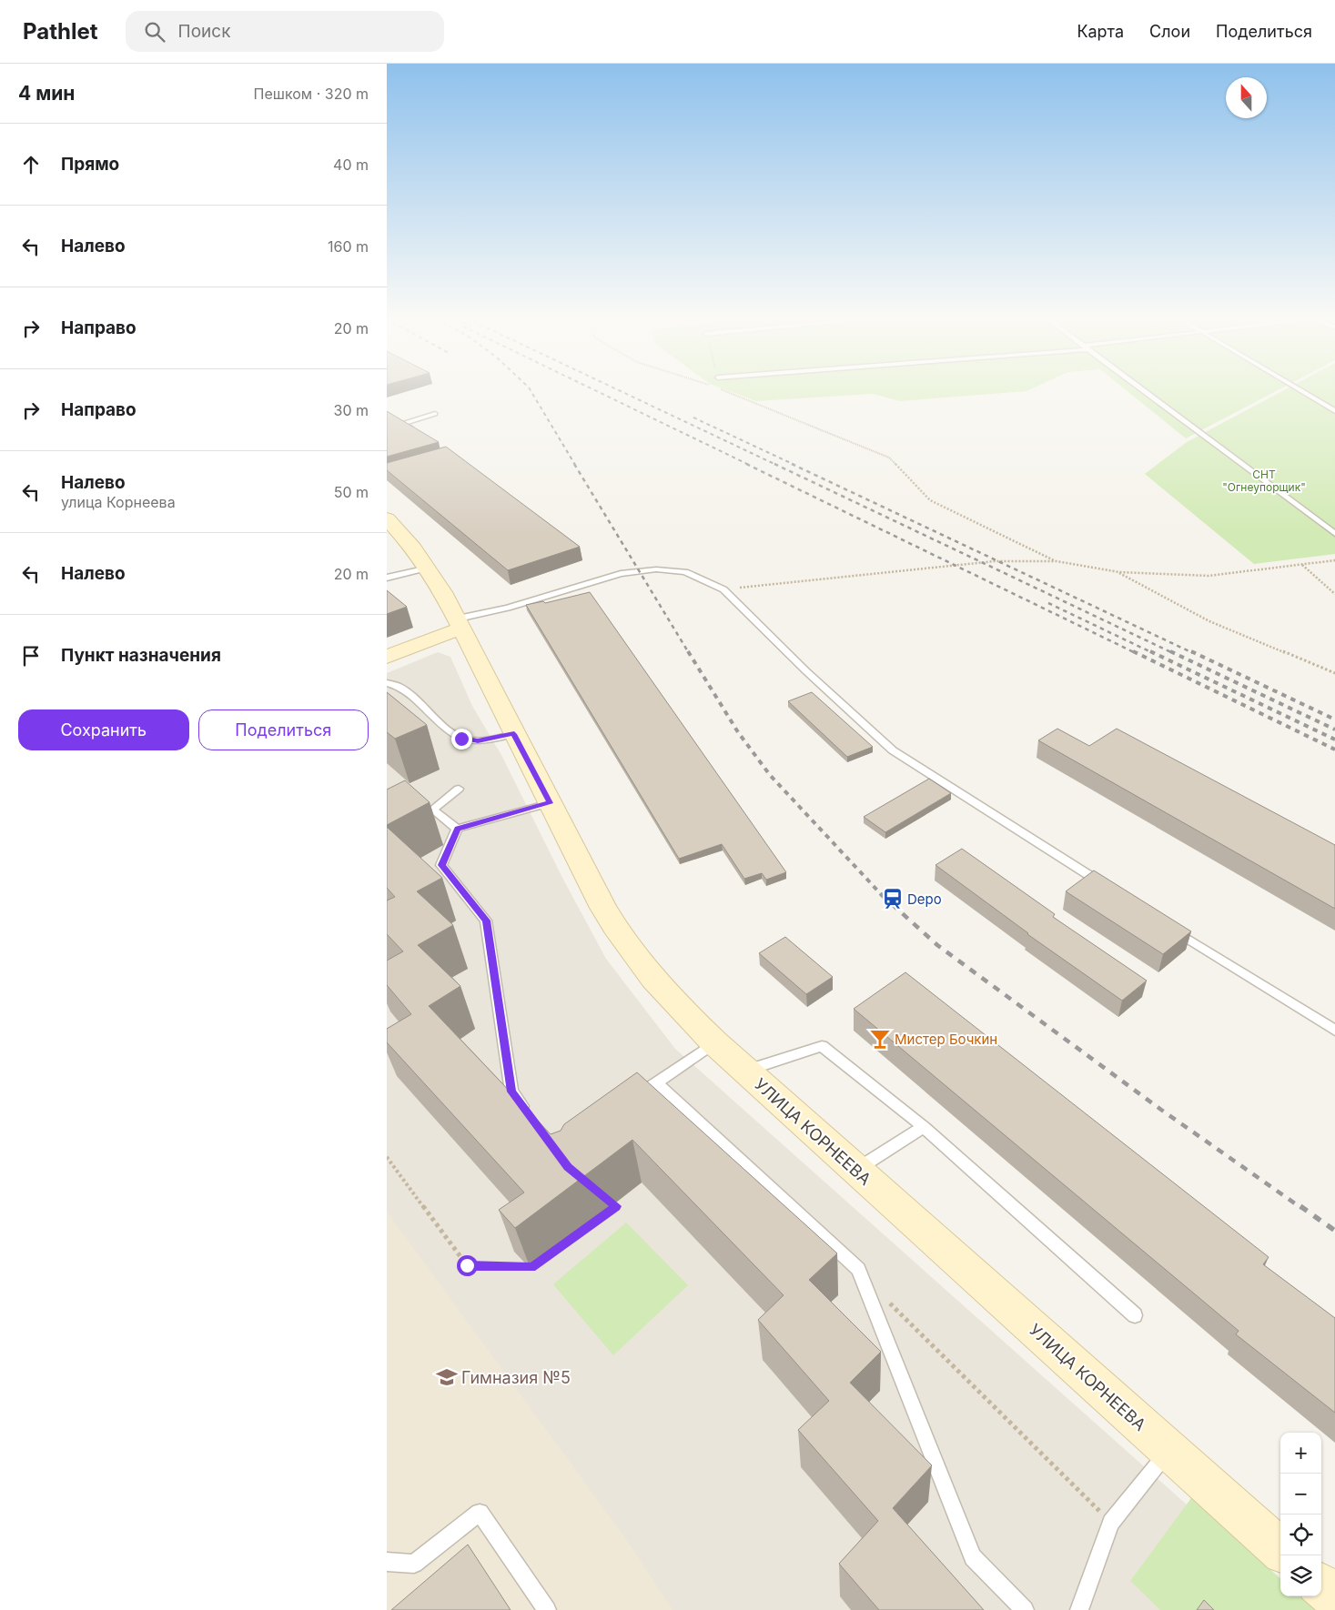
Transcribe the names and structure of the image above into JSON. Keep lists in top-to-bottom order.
{
  "streets": {
    "street": ["УЛИЦА КОРНЕЕВА"]
  },
  "parks": ["СНТ \"Огнеупорщик\""],
  "places": {
    "station": ["Depo"],
    "bar": ["Мистер Бочкин"],
    "school or university": ["Гимназия №5"]
  },
  "north": "top",
  "page": {
    "header": "Pathlet",
    "search": "Поиск",
    "nav": ["Карта", "Слои", "Поделиться"],
    "heading": ["4 мин", "Пешком · 320 m"],
    "list": [
      ["Прямо", "40 m"],
      ["Налево", "160 m"],
      ["Направо", "20 m"],
      ["Направо", "30 m"],
      ["Налево", "улица Корнеева", "50 m"],
      ["Налево", "20 m"],
      "Пункт назначения"
    ],
    "buttons": ["Сохранить", "Поделиться"],
    "map_buttons": ["+", "−"]
  }
}
